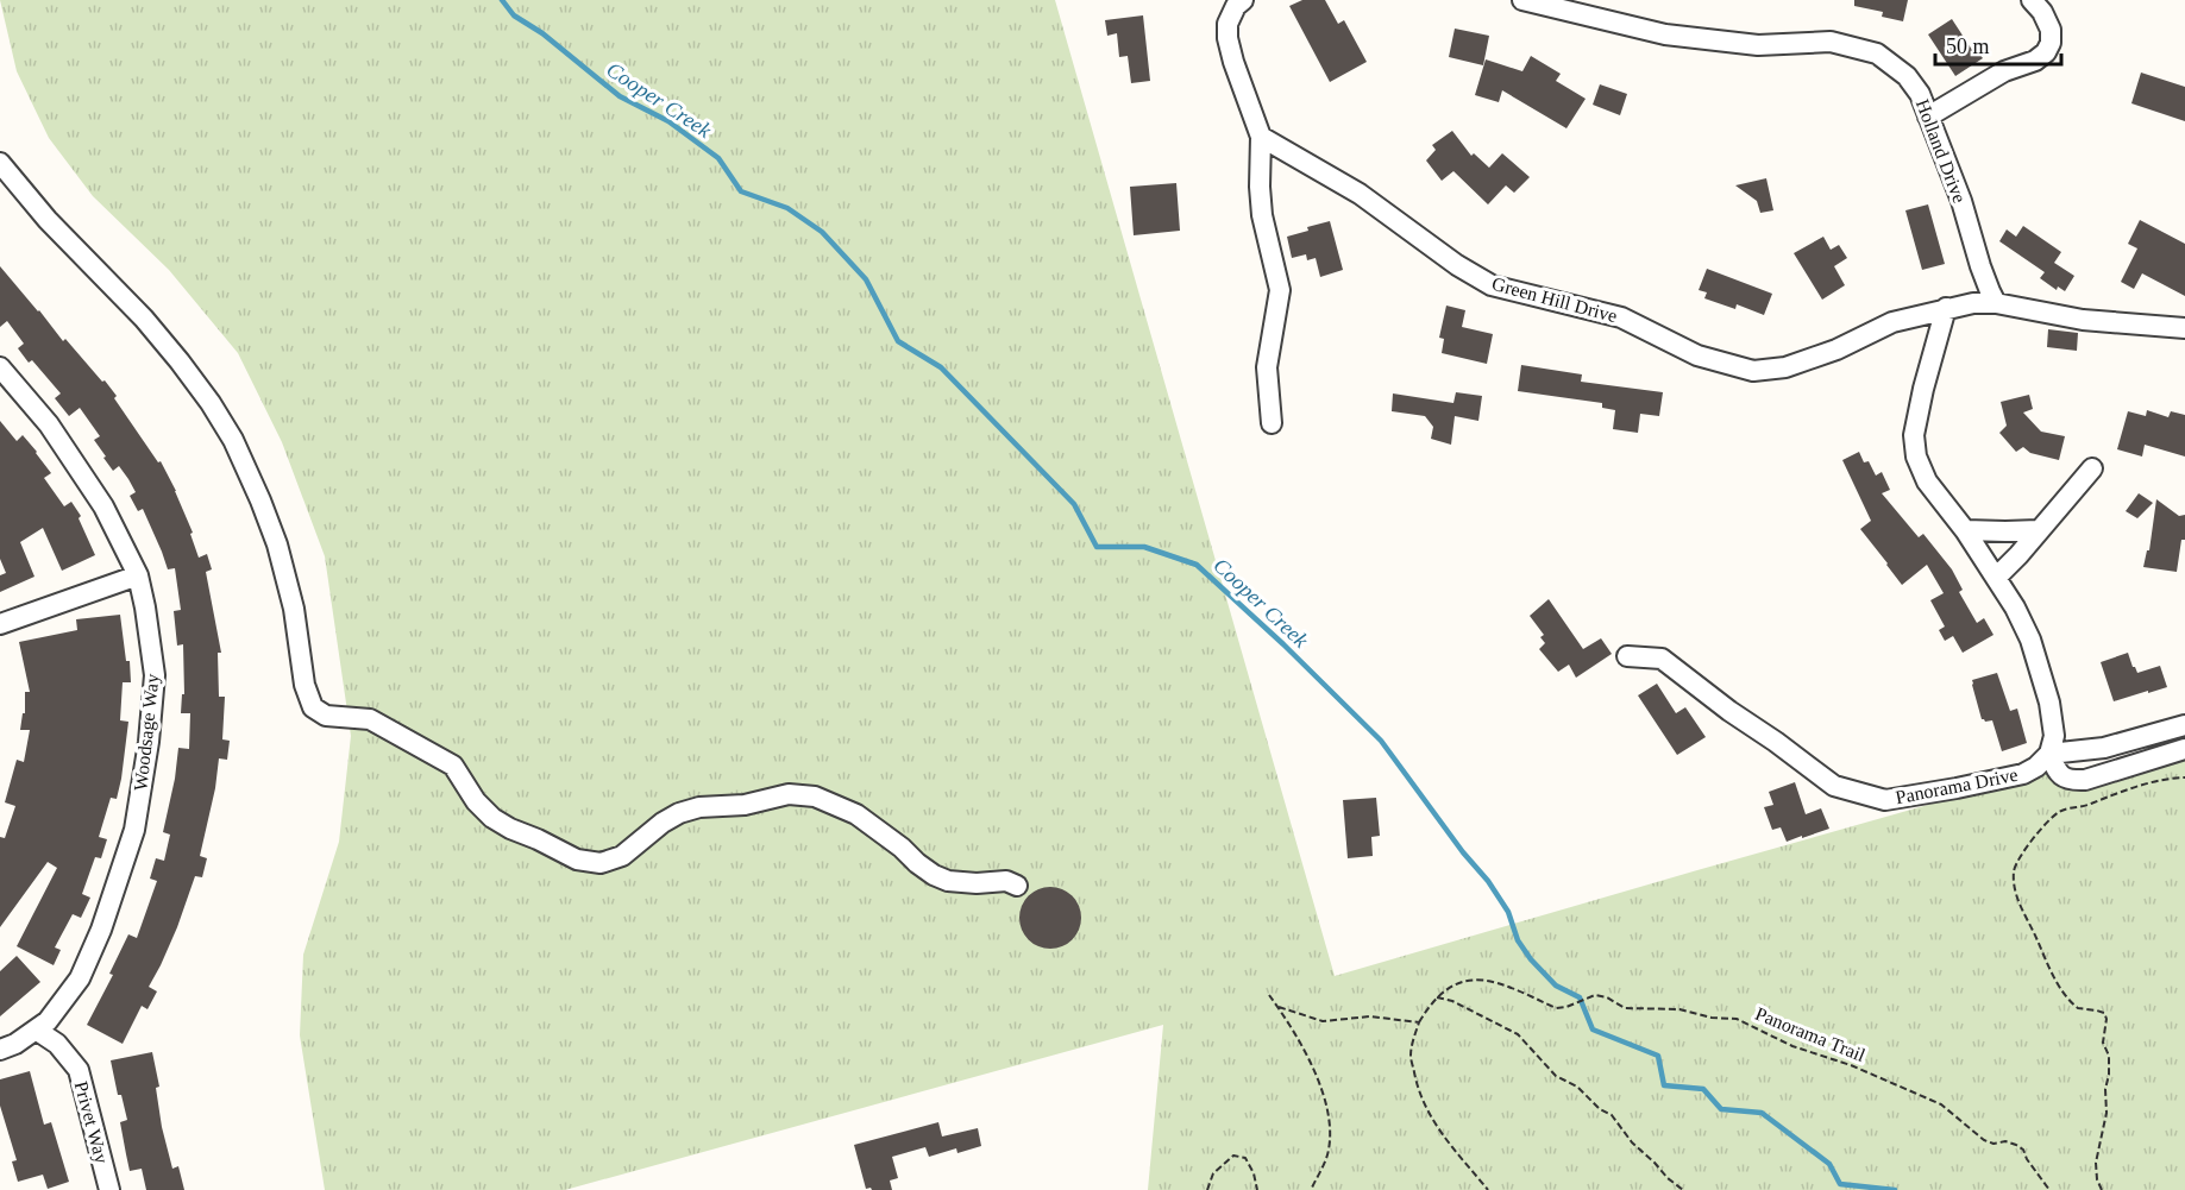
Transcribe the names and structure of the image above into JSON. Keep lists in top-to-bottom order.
{
  "streets": {
    "street": [
      "Holland Drive",
      "Green Hill Drive",
      "Woodsage Way",
      "Panorama Drive",
      "Privet Way"
    ],
    "path": ["Panorama Trail"]
  },
  "crossings": [
    ["Holland Drive", "Green Hill Drive"],
    ["Woodsage Way", "Privet Way"]
  ],
  "water": ["Cooper Creek"],
  "scale_bar": "50 m"
}
